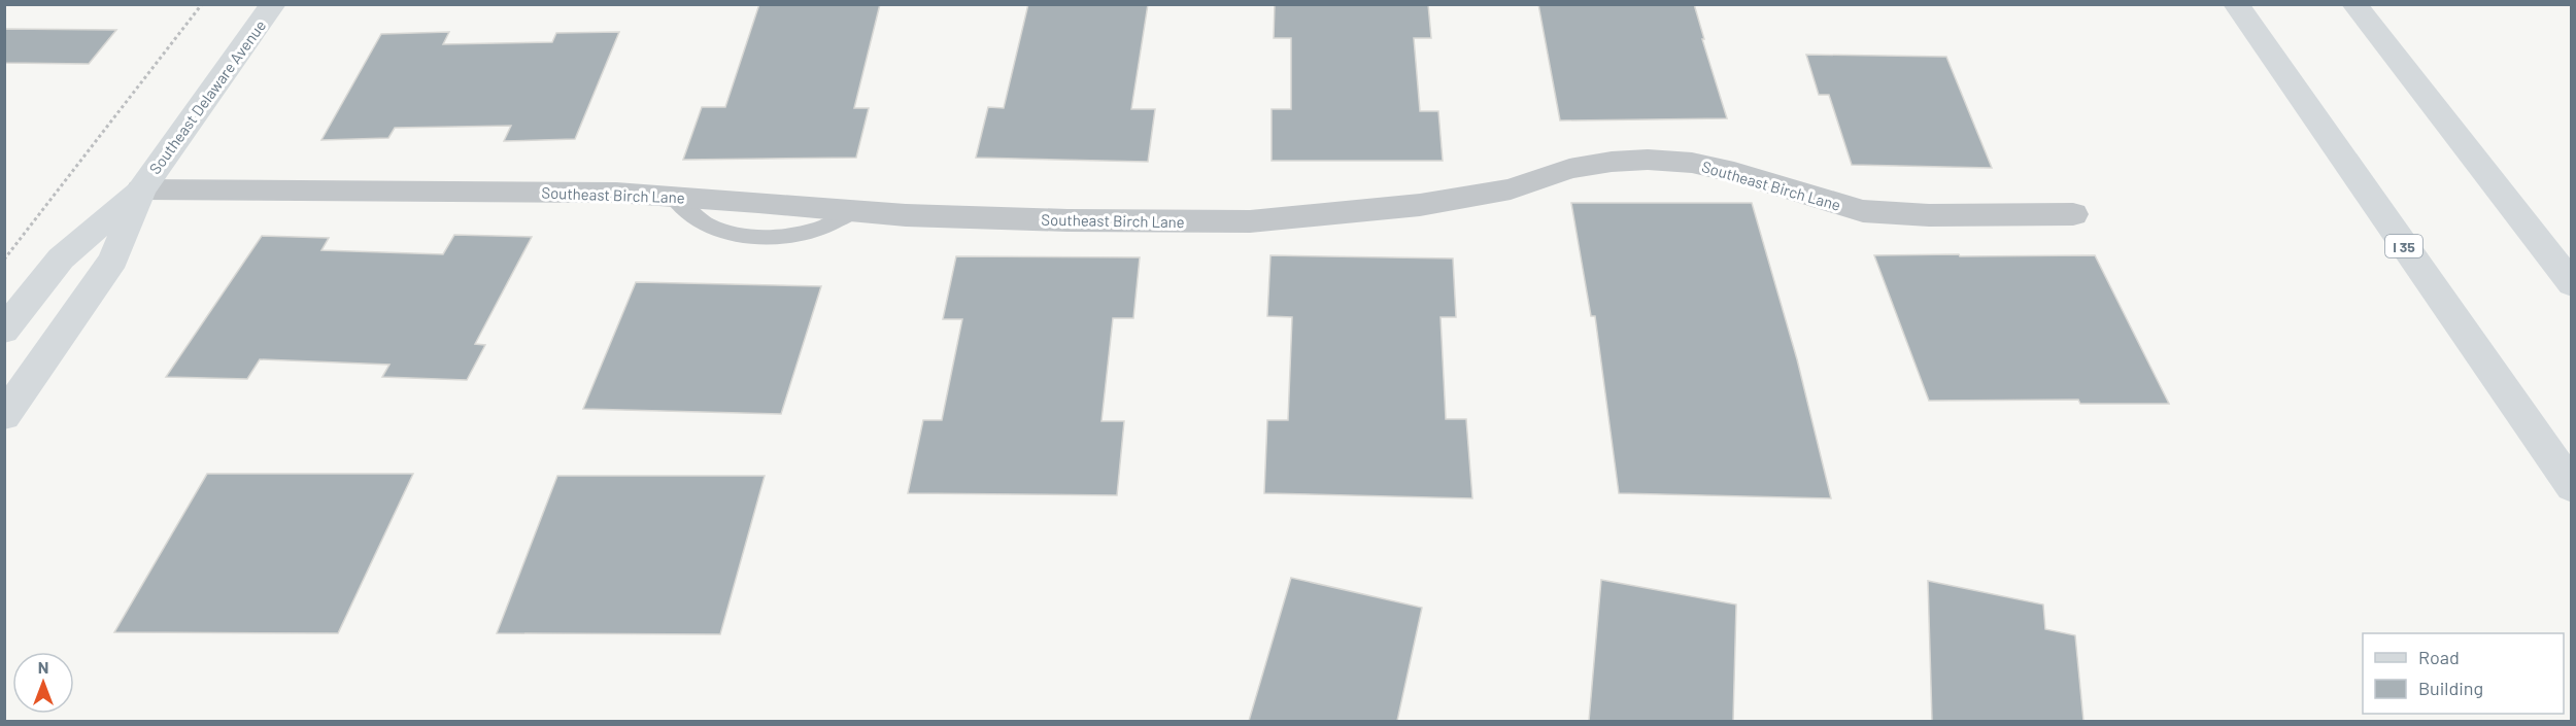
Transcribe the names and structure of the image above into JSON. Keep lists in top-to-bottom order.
{
  "streets": {
    "main road": ["Southeast Delaware Avenue", "I 35"],
    "street": ["Southeast Birch Lane"]
  },
  "crossings": [
    ["Southeast Delaware Avenue", "Southeast Birch Lane"]
  ],
  "legend": ["Road", "Building"],
  "north": "top"
}
